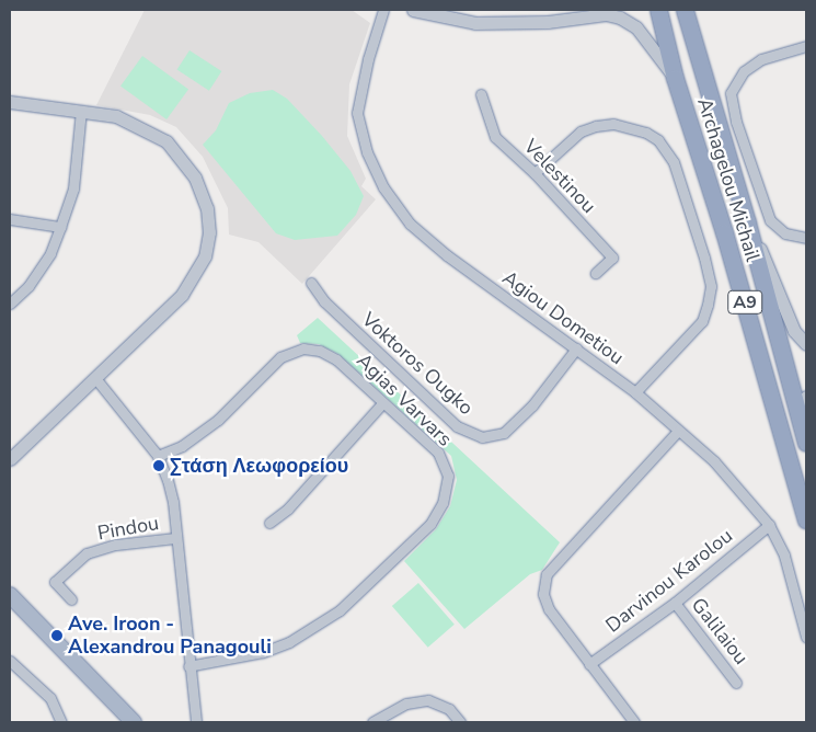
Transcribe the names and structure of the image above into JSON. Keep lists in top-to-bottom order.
{
  "streets": {
    "highway": ["Archagelou Michail", "A9"],
    "street": [
      "Velestinou",
      "Agiou Dometiou",
      "Voktoros Ougko",
      "Agias Varvars",
      "Pindou",
      "Darvinou Karolou",
      "Galilaiou"
    ]
  },
  "crossings": [
    ["Agiou Dometiou", "Voktoros Ougko"],
    ["Agiou Dometiou", "Darvinou Karolou"],
    ["Darvinou Karolou", "Galilaiou"]
  ],
  "places": ["Στάση Λεωφορείου", "Ave. Iroon - Alexandrou Panagouli"]
}
